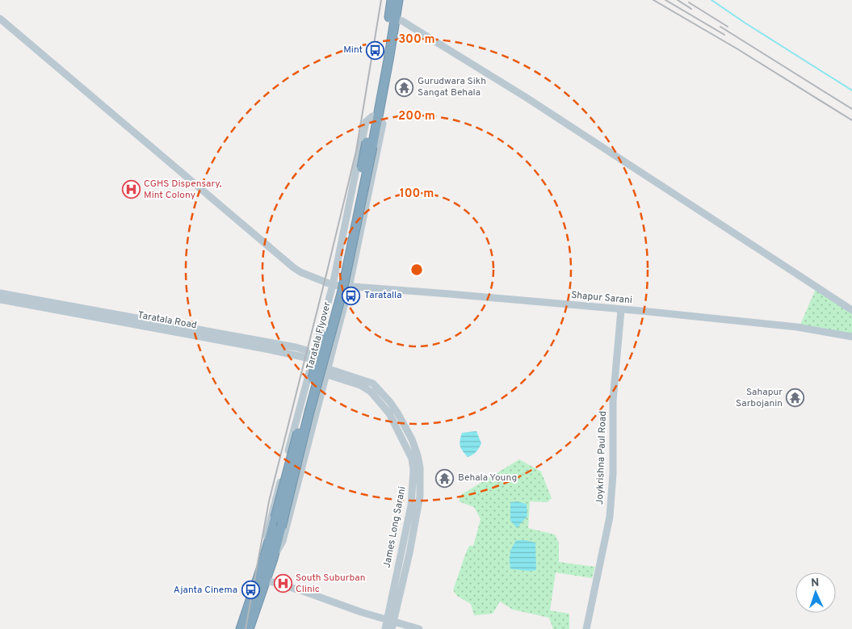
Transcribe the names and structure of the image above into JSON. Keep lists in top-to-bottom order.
{
  "streets": {
    "highway": ["Taratala Flyover"],
    "street": ["Shapur Sarani", "Taratala Road", "Joykrishna Paul Road"]
  },
  "crossings": [
    ["Shapur Sarani", "Joykrishna Paul Road"]
  ],
  "places": {
    "bus stop": ["Mint", "Taratalla", "Ajanta Cinema"],
    "temple": ["Gurudwara Sikh Sangat Behala", "Sahapur Sarbojanin", "Behala Young"],
    "hospital": ["CGHS Dispensary, Mint Colony", "South Suburban Clinic"]
  },
  "north": "top",
  "rings": ["300 m", "200 m", "100 m"]
}
